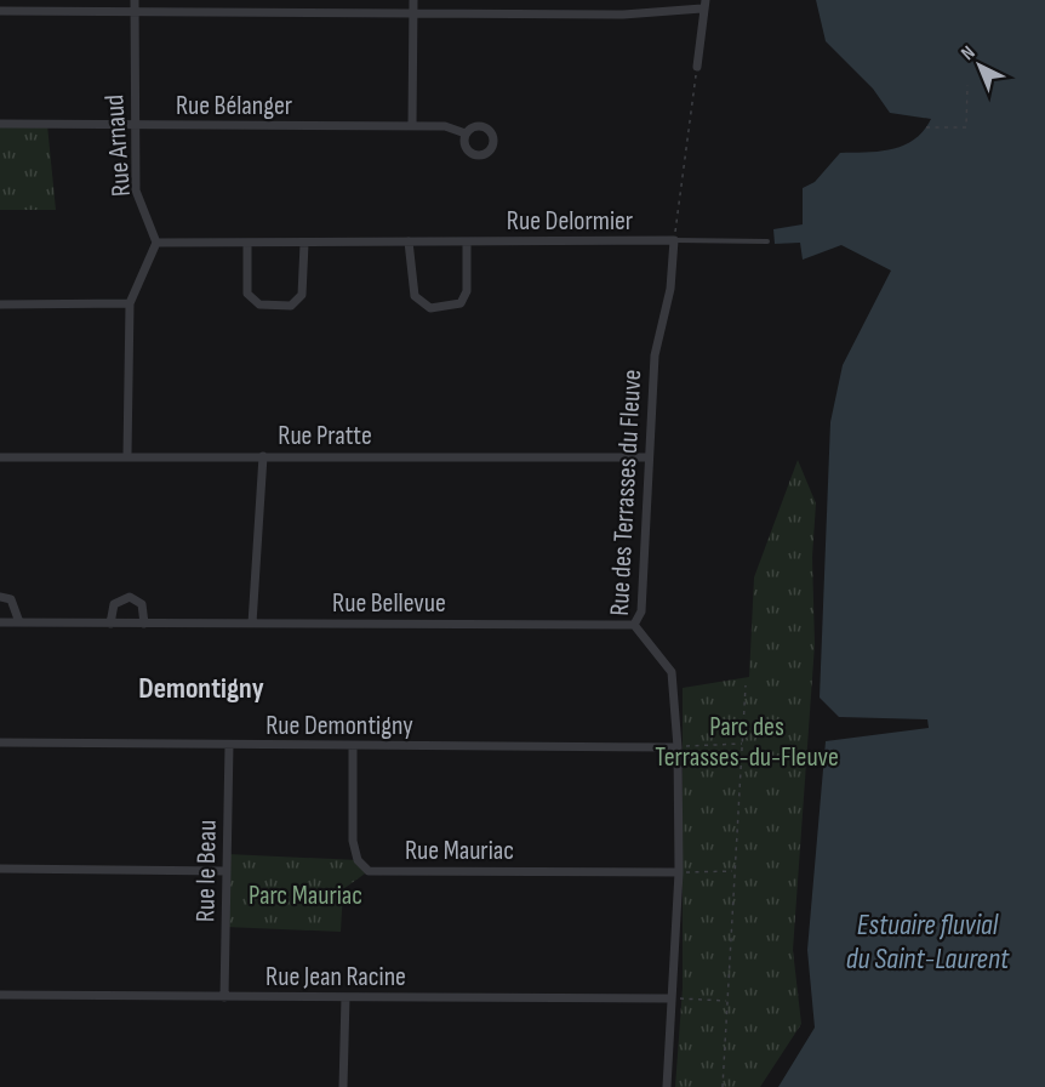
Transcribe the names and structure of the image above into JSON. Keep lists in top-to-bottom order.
{
  "streets": {
    "street": [
      "Rue Bélanger",
      "Rue Arnaud",
      "Rue Delormier",
      "Rue Pratte",
      "Rue des Terrasses du Fleuve",
      "Rue Bellevue",
      "Rue Demontigny",
      "Rue Mauriac",
      "Rue le Beau",
      "Rue Jean Racine"
    ]
  },
  "crossings": [
    ["Rue Bélanger", "Rue Arnaud"],
    ["Rue Arnaud", "Rue Delormier"],
    ["Rue Delormier", "Rue des Terrasses du Fleuve"],
    ["Rue Pratte", "Rue des Terrasses du Fleuve"],
    ["Rue des Terrasses du Fleuve", "Rue Bellevue"],
    ["Rue des Terrasses du Fleuve", "Rue Demontigny"],
    ["Rue des Terrasses du Fleuve", "Rue Mauriac"],
    ["Rue des Terrasses du Fleuve", "Rue Jean Racine"],
    ["Rue Demontigny", "Rue Mauriac"],
    ["Rue Demontigny", "Rue le Beau"],
    ["Rue le Beau", "Rue Jean Racine"]
  ],
  "districts": ["Demontigny"],
  "water": ["Estuaire fluvial du Saint-Laurent"],
  "parks": ["Parc des Terrasses-du-Fleuve", "Parc Mauriac"],
  "north": "top left"
}
